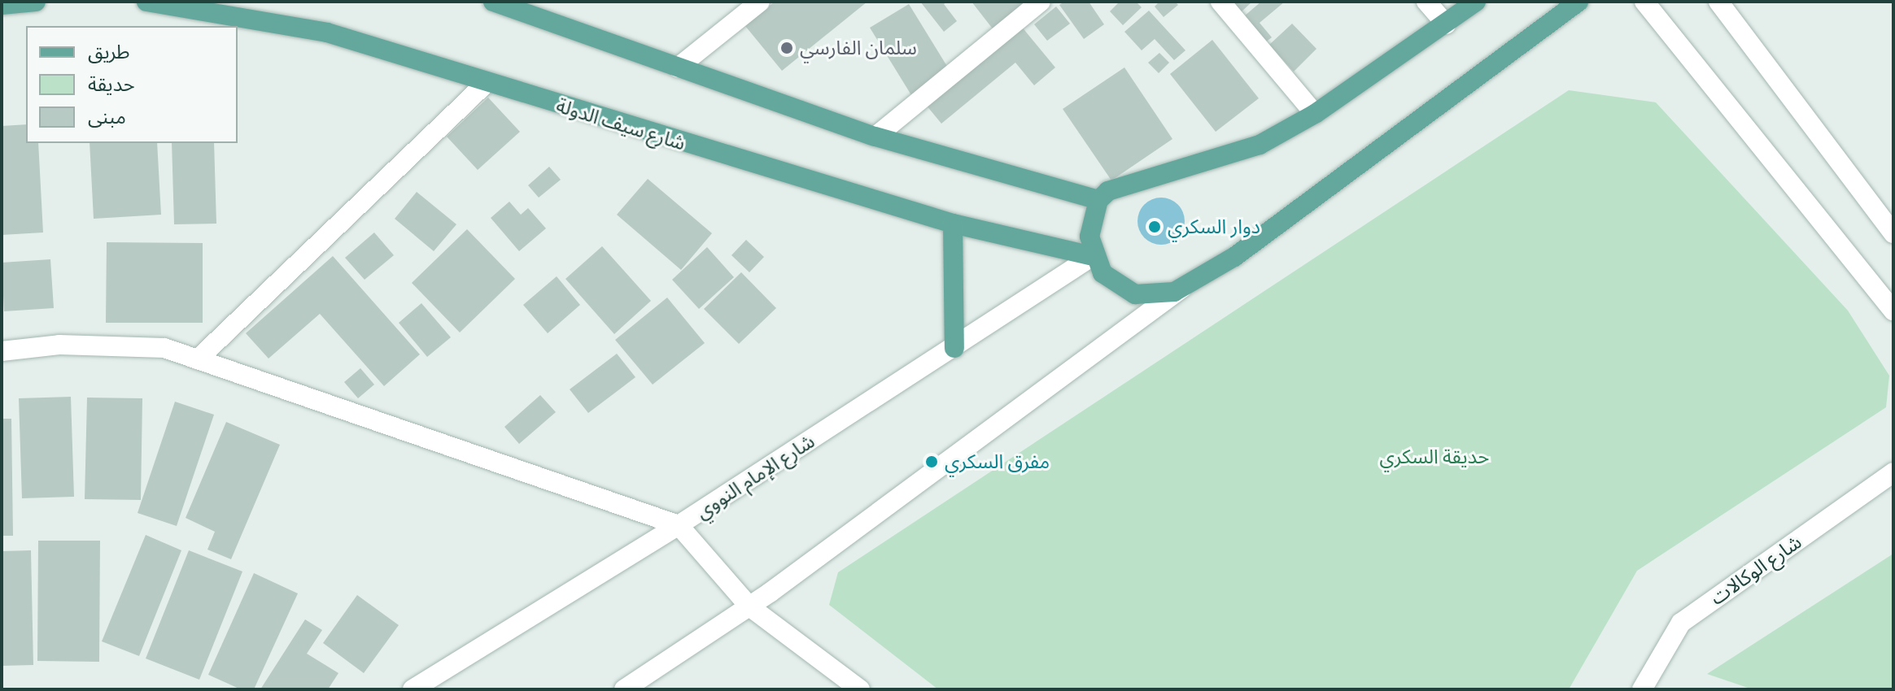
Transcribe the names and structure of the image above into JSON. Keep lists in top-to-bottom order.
{
  "streets": {
    "main road": ["شارع سيف الدولة"],
    "street": ["شارع الإمام النووي", "شارع الوكالات"]
  },
  "crossings": [
    ["شارع سيف الدولة", "شارع الإمام النووي"]
  ],
  "parks": ["حديقة السكري"],
  "places": ["سلمان الفارسي", "دوار السكري", "مفرق السكري"],
  "legend": ["طريق", "حديقة", "مبنى"]
}
